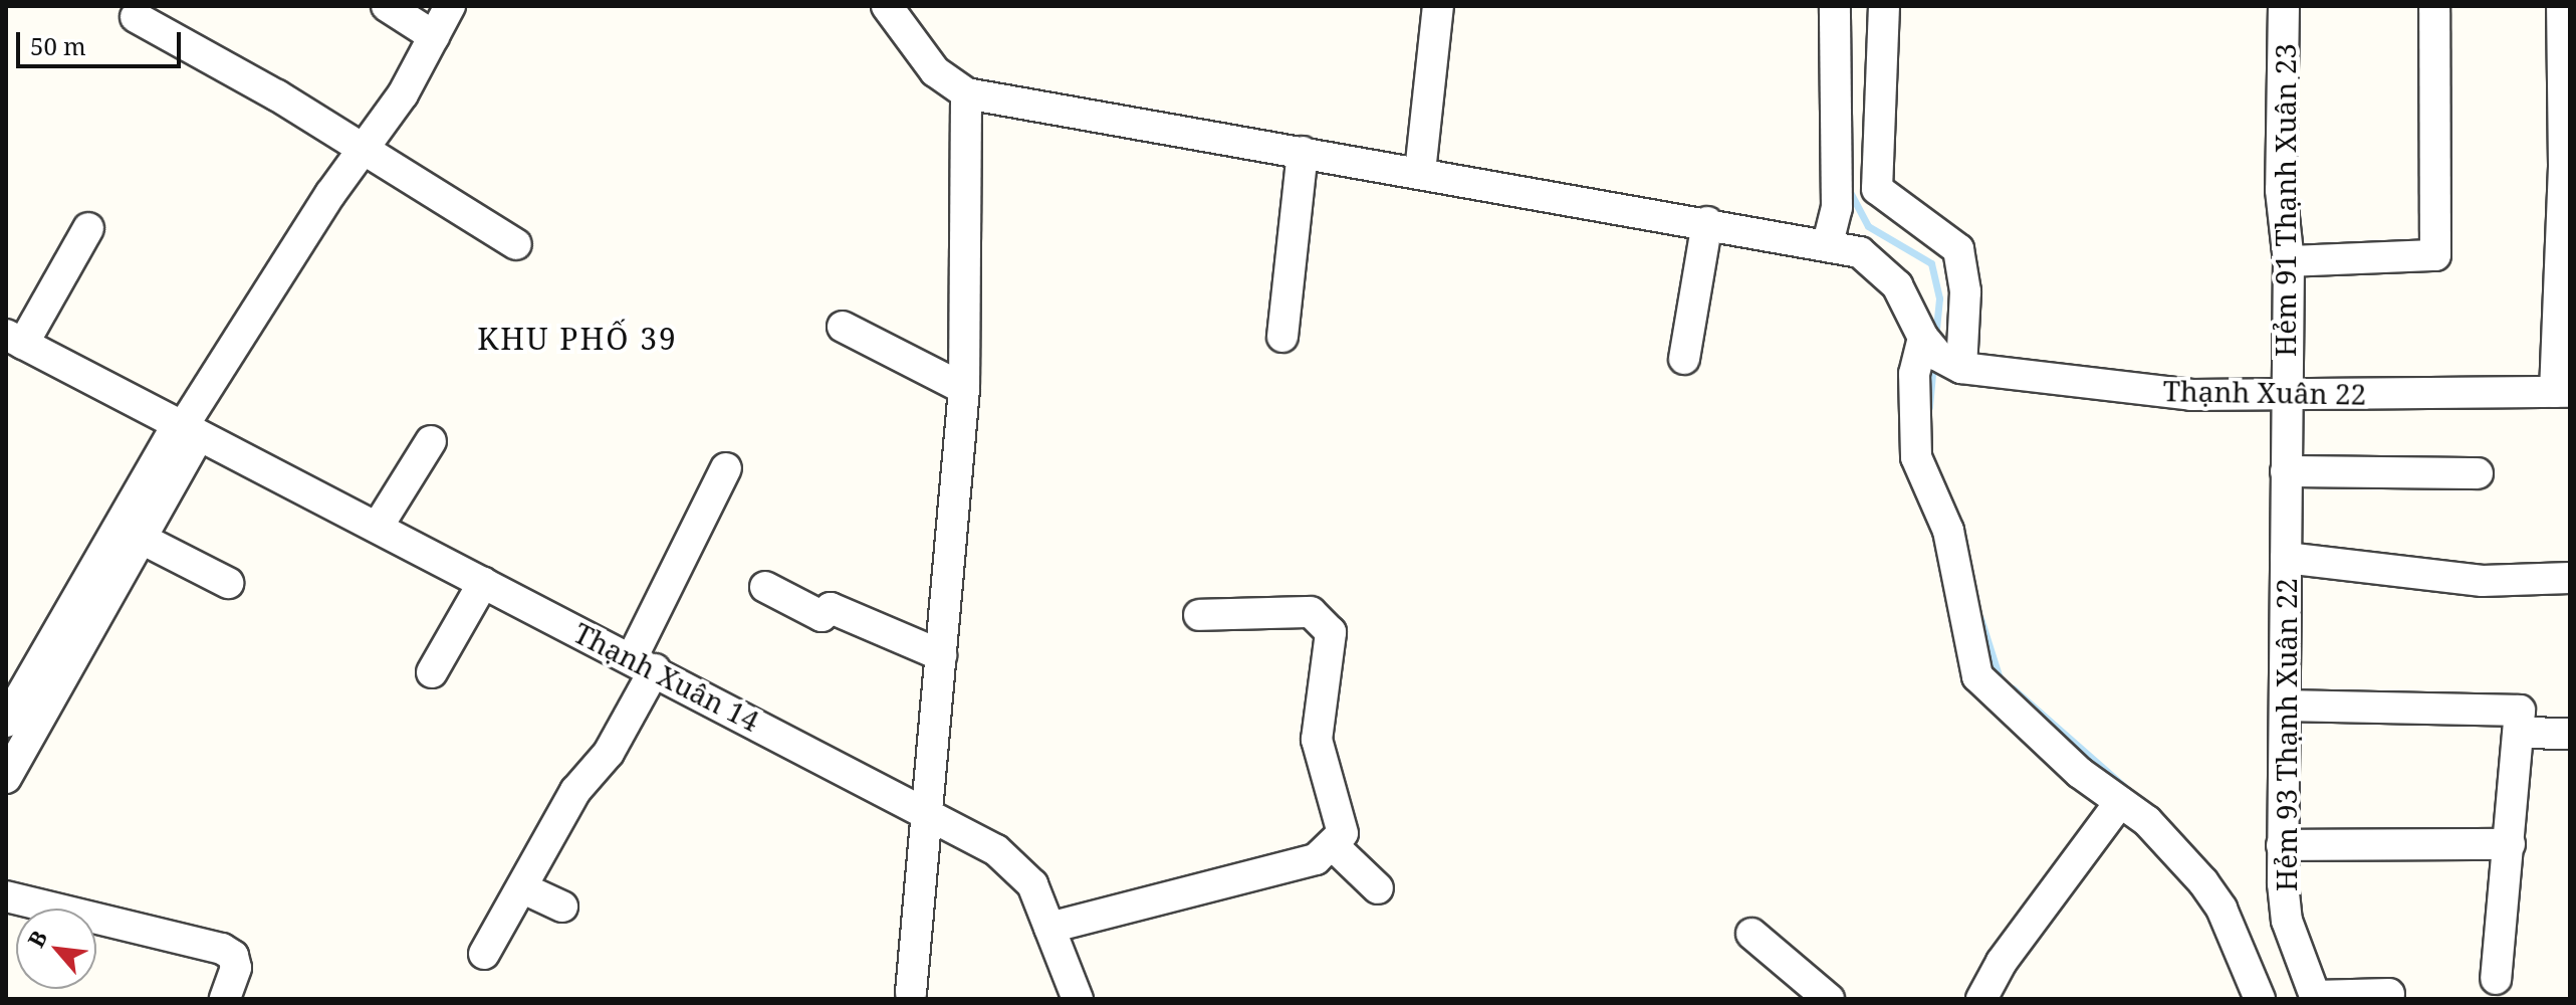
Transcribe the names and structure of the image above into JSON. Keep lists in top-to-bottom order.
{
  "streets": {
    "street": [
      "Hẻm 91 Thạnh Xuân 23",
      "Thạnh Xuân 22",
      "Thạnh Xuân 14",
      "Hẻm 93 Thạnh Xuân 22"
    ]
  },
  "crossings": [
    ["Hẻm 91 Thạnh Xuân 23", "Thạnh Xuân 22"],
    ["Hẻm 91 Thạnh Xuân 23", "Hẻm 93 Thạnh Xuân 22"],
    ["Thạnh Xuân 22", "Hẻm 93 Thạnh Xuân 22"]
  ],
  "districts": ["KHU PHỐ 39"],
  "scale_bar": "50 m",
  "north": "top left"
}
